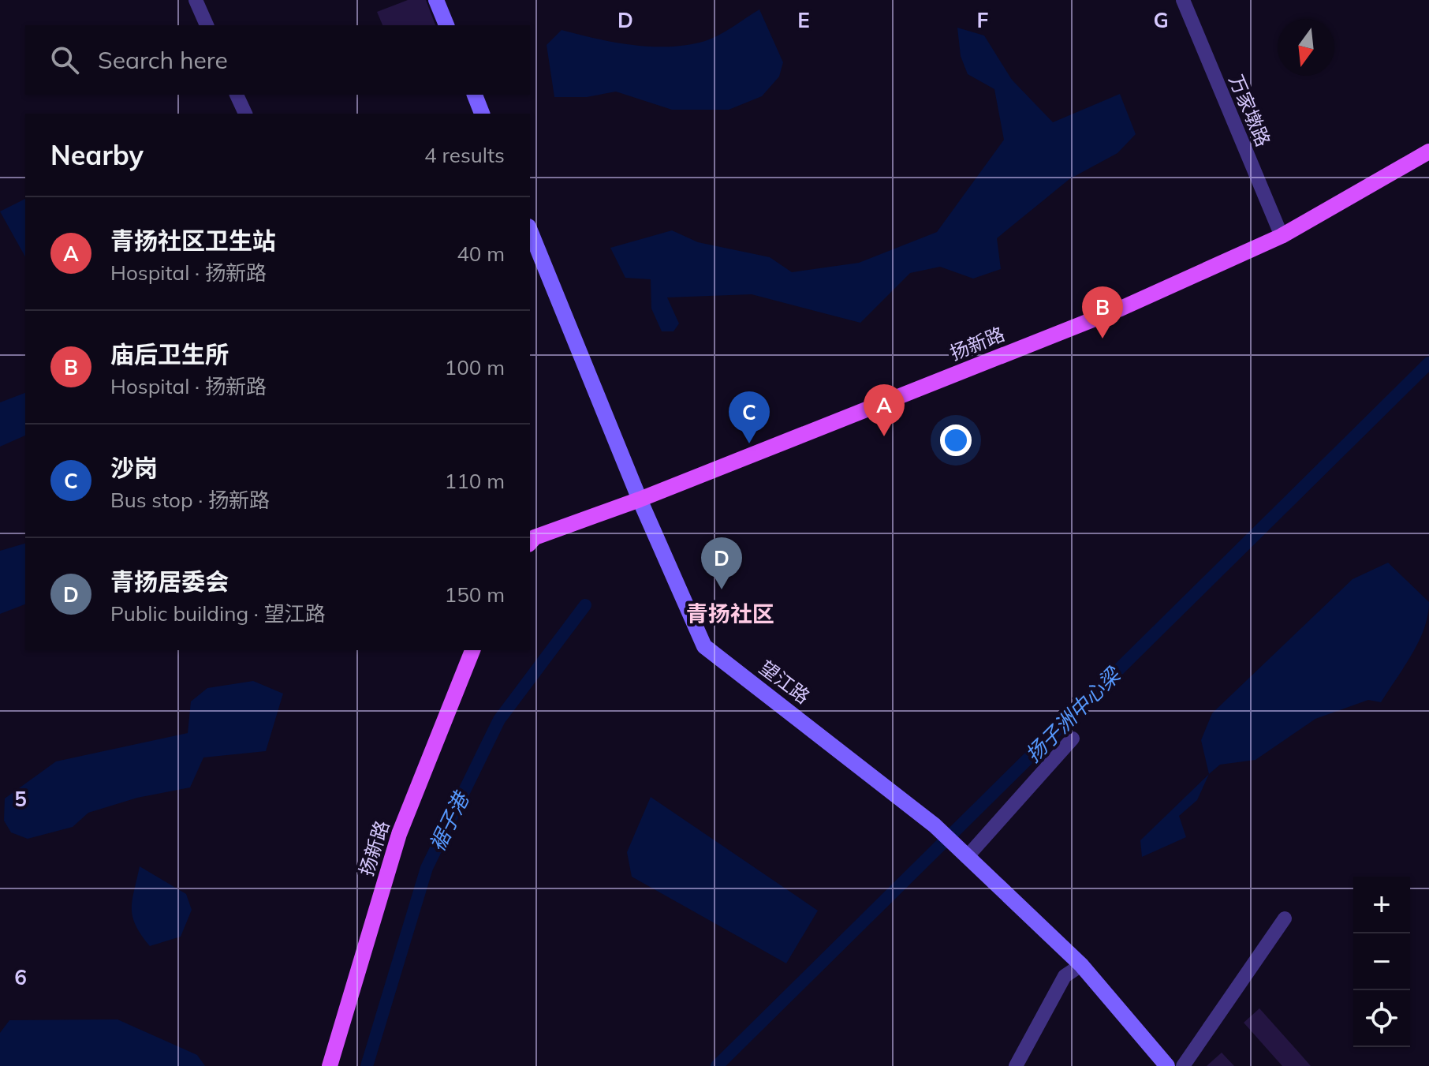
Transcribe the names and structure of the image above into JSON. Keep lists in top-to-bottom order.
{
  "streets": {
    "main road": ["扬新路"],
    "street": ["万家墩路", "望江路"]
  },
  "crossings": [
    ["万家墩路", "扬新路"],
    ["扬新路", "望江路"]
  ],
  "districts": ["青扬社区"],
  "water": ["扬子洲中心梁", "裾子港"],
  "north": "bottom",
  "page": {
    "search": "Search here",
    "heading": ["Nearby", "4 results"],
    "list": [
      {
        "mark": "A",
        "name": "青扬社区卫生站",
        "note": "Hospital · 扬新路",
        "value": "40 m"
      },
      {
        "mark": "B",
        "name": "庙后卫生所",
        "note": "Hospital · 扬新路",
        "value": "100 m"
      },
      {
        "mark": "C",
        "name": "沙岗",
        "note": "Bus stop · 扬新路",
        "value": "110 m"
      },
      {
        "mark": "D",
        "name": "青扬居委会",
        "note": "Public building · 望江路",
        "value": "150 m"
      }
    ],
    "pins": [
      "B",
      "A",
      "C",
      "D"
    ],
    "map_buttons": ["+", "−"]
  },
  "grid": {
    "columns": [
      "D",
      "E",
      "F",
      "G"
    ],
    "rows": ["5", "6"]
  }
}
